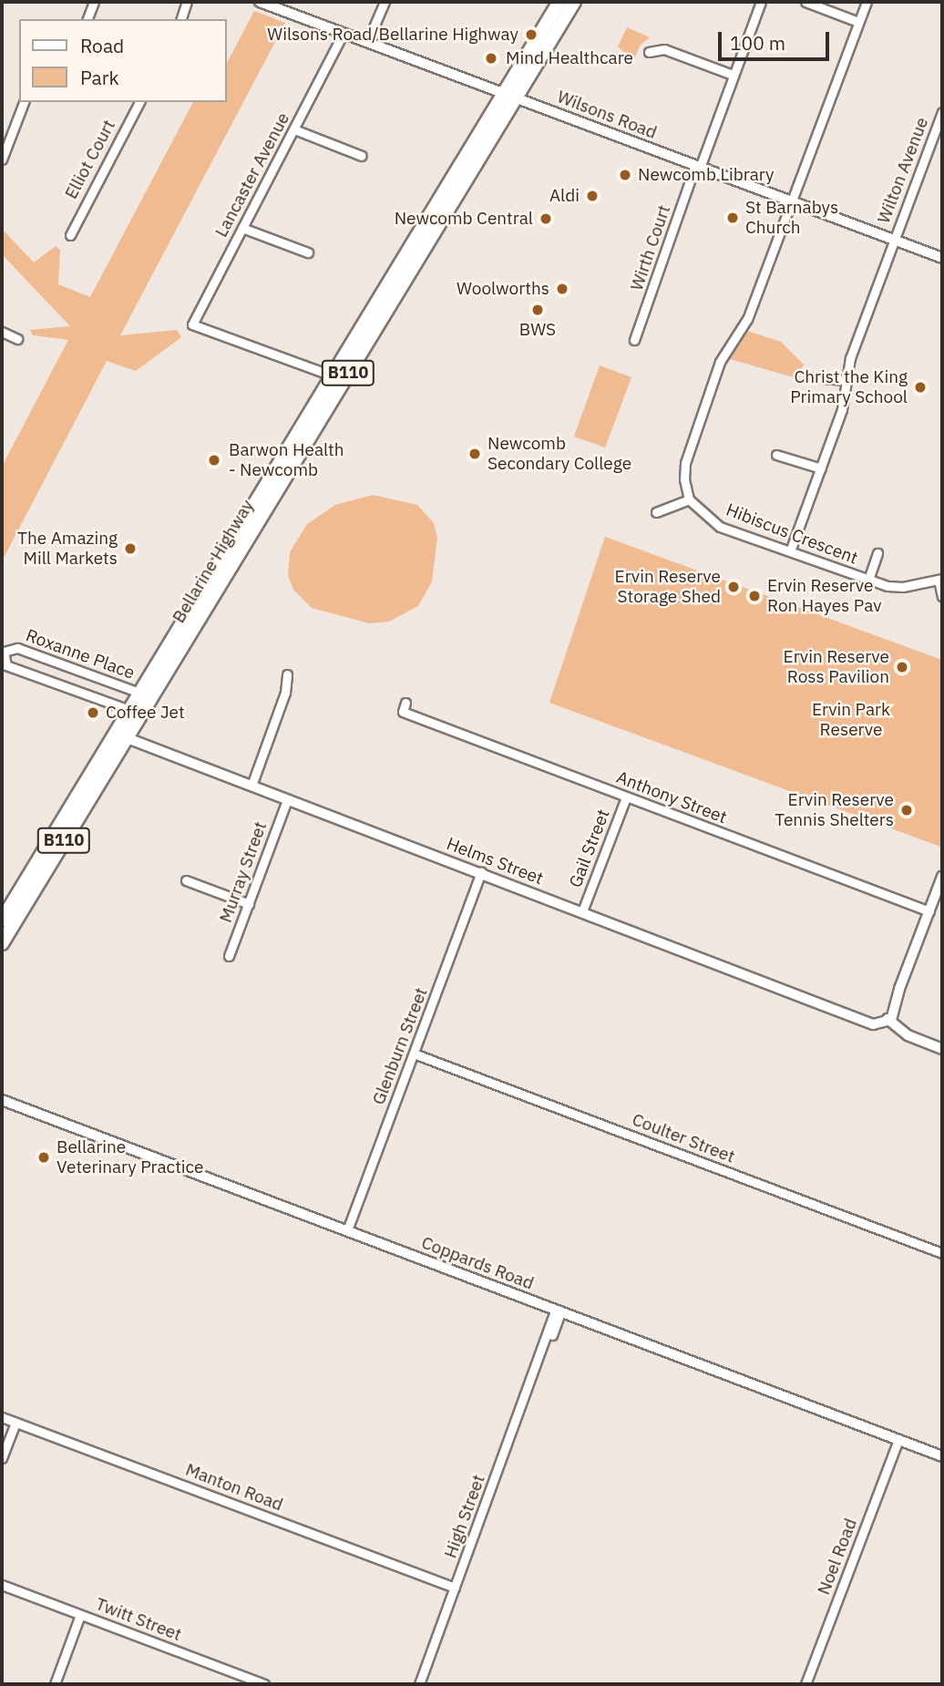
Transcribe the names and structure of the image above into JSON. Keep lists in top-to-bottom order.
{
  "streets": {
    "highway": ["B110", "Bellarine Highway"],
    "street": [
      "Wilsons Road",
      "Elliot Court",
      "Wilton Avenue",
      "Lancaster Avenue",
      "Wirth Court",
      "Hibiscus Crescent",
      "Roxanne Place",
      "Anthony Street",
      "Gail Street",
      "Helms Street",
      "Murray Street",
      "Glenburn Street",
      "Coulter Street",
      "Coppards Road",
      "Manton Road",
      "High Street",
      "Noel Road",
      "Twitt Street"
    ]
  },
  "crossings": [
    ["Wilsons Road", "Wilton Avenue"],
    ["Wilsons Road", "Lancaster Avenue"],
    ["Wilsons Road", "Wirth Court"],
    ["Wilsons Road", "Bellarine Highway"],
    ["Wilton Avenue", "Hibiscus Crescent"],
    ["Lancaster Avenue", "Bellarine Highway"],
    ["Bellarine Highway", "Roxanne Place"],
    ["Bellarine Highway", "Helms Street"],
    ["Anthony Street", "Gail Street"],
    ["Gail Street", "Helms Street"],
    ["Helms Street", "Murray Street"],
    ["Helms Street", "Glenburn Street"],
    ["Glenburn Street", "Coulter Street"],
    ["Glenburn Street", "Coppards Road"],
    ["Coppards Road", "High Street"],
    ["Coppards Road", "Noel Road"],
    ["Manton Road", "High Street"]
  ],
  "parks": ["Ervin Park Reserve"],
  "places": [
    "Wilsons Road/Bellarine Highway",
    "Mind Healthcare",
    "Newcomb Library",
    "Aldi",
    "St Barnabys Church",
    "Newcomb Central",
    "Woolworths",
    "BWS",
    "Christ the King Primary School",
    "Newcomb Secondary College",
    "Barwon Health - Newcomb",
    "The Amazing Mill Markets",
    "Ervin Reserve Storage Shed",
    "Ervin Reserve Ron Hayes Pav",
    "Ervin Reserve Ross Pavilion",
    "Coffee Jet",
    "Ervin Reserve Tennis Shelters",
    "Bellarine Veterinary Practice"
  ],
  "legend": ["Road", "Park"],
  "scale_bar": "100 m"
}
